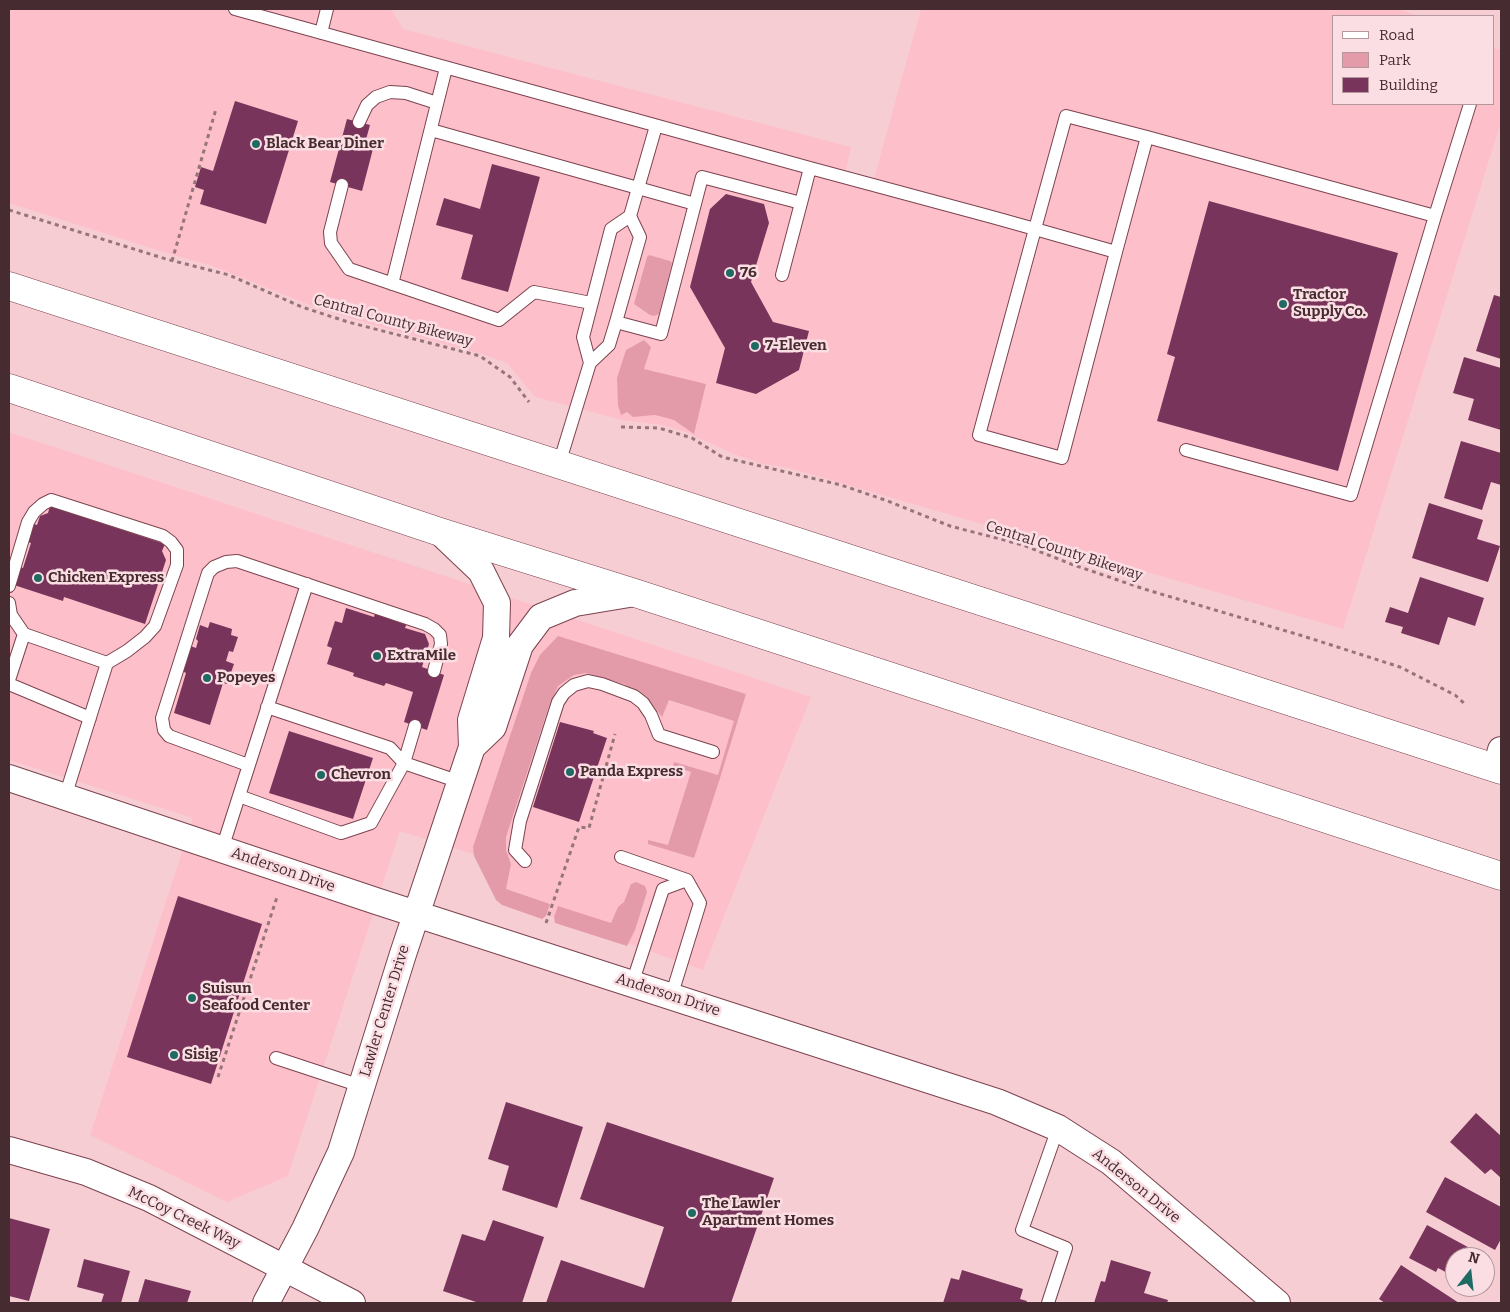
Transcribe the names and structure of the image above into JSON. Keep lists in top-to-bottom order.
{
  "streets": {
    "street": ["Anderson Drive", "Lawler Center Drive", "McCoy Creek Way"],
    "path": ["Central County Bikeway"]
  },
  "crossings": [
    ["Anderson Drive", "Lawler Center Drive"],
    ["Lawler Center Drive", "McCoy Creek Way"]
  ],
  "places": [
    "Black Bear Diner",
    "76",
    "Tractor Supply Co.",
    "7-Eleven",
    "Chicken Express",
    "ExtraMile",
    "Popeyes",
    "Panda Express",
    "Chevron",
    "Suisun Seafood Center",
    "Sisig",
    "The Lawler Apartment Homes"
  ],
  "legend": ["Road", "Park", "Building"],
  "north": "top"
}
